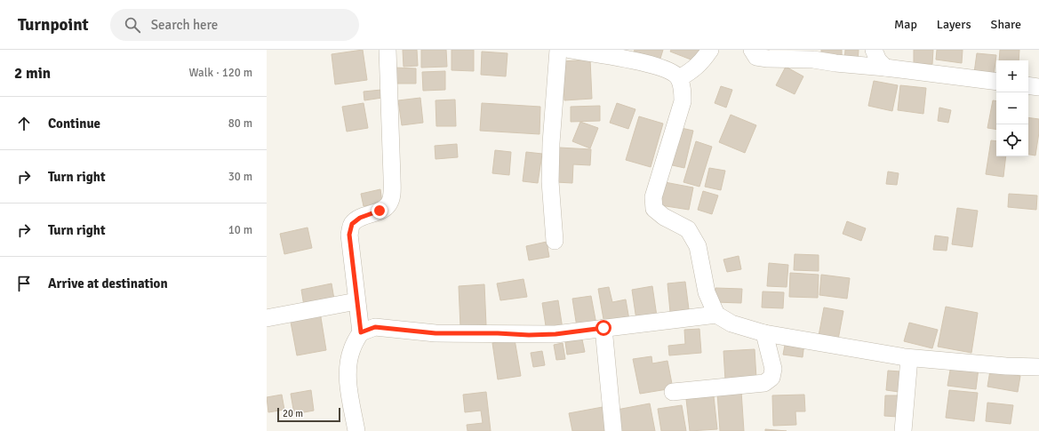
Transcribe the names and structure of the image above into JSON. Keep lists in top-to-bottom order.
{
  "scale_bar": "20 m",
  "page": {
    "header": "Turnpoint",
    "search": "Search here",
    "nav": ["Map", "Layers", "Share"],
    "heading": ["2 min", "Walk · 120 m"],
    "map_buttons": ["+", "−"],
    "list": [
      ["Continue", "80 m"],
      ["Turn right", "30 m"],
      ["Turn right", "10 m"],
      "Arrive at destination"
    ],
    "scale": "20 m"
  }
}
